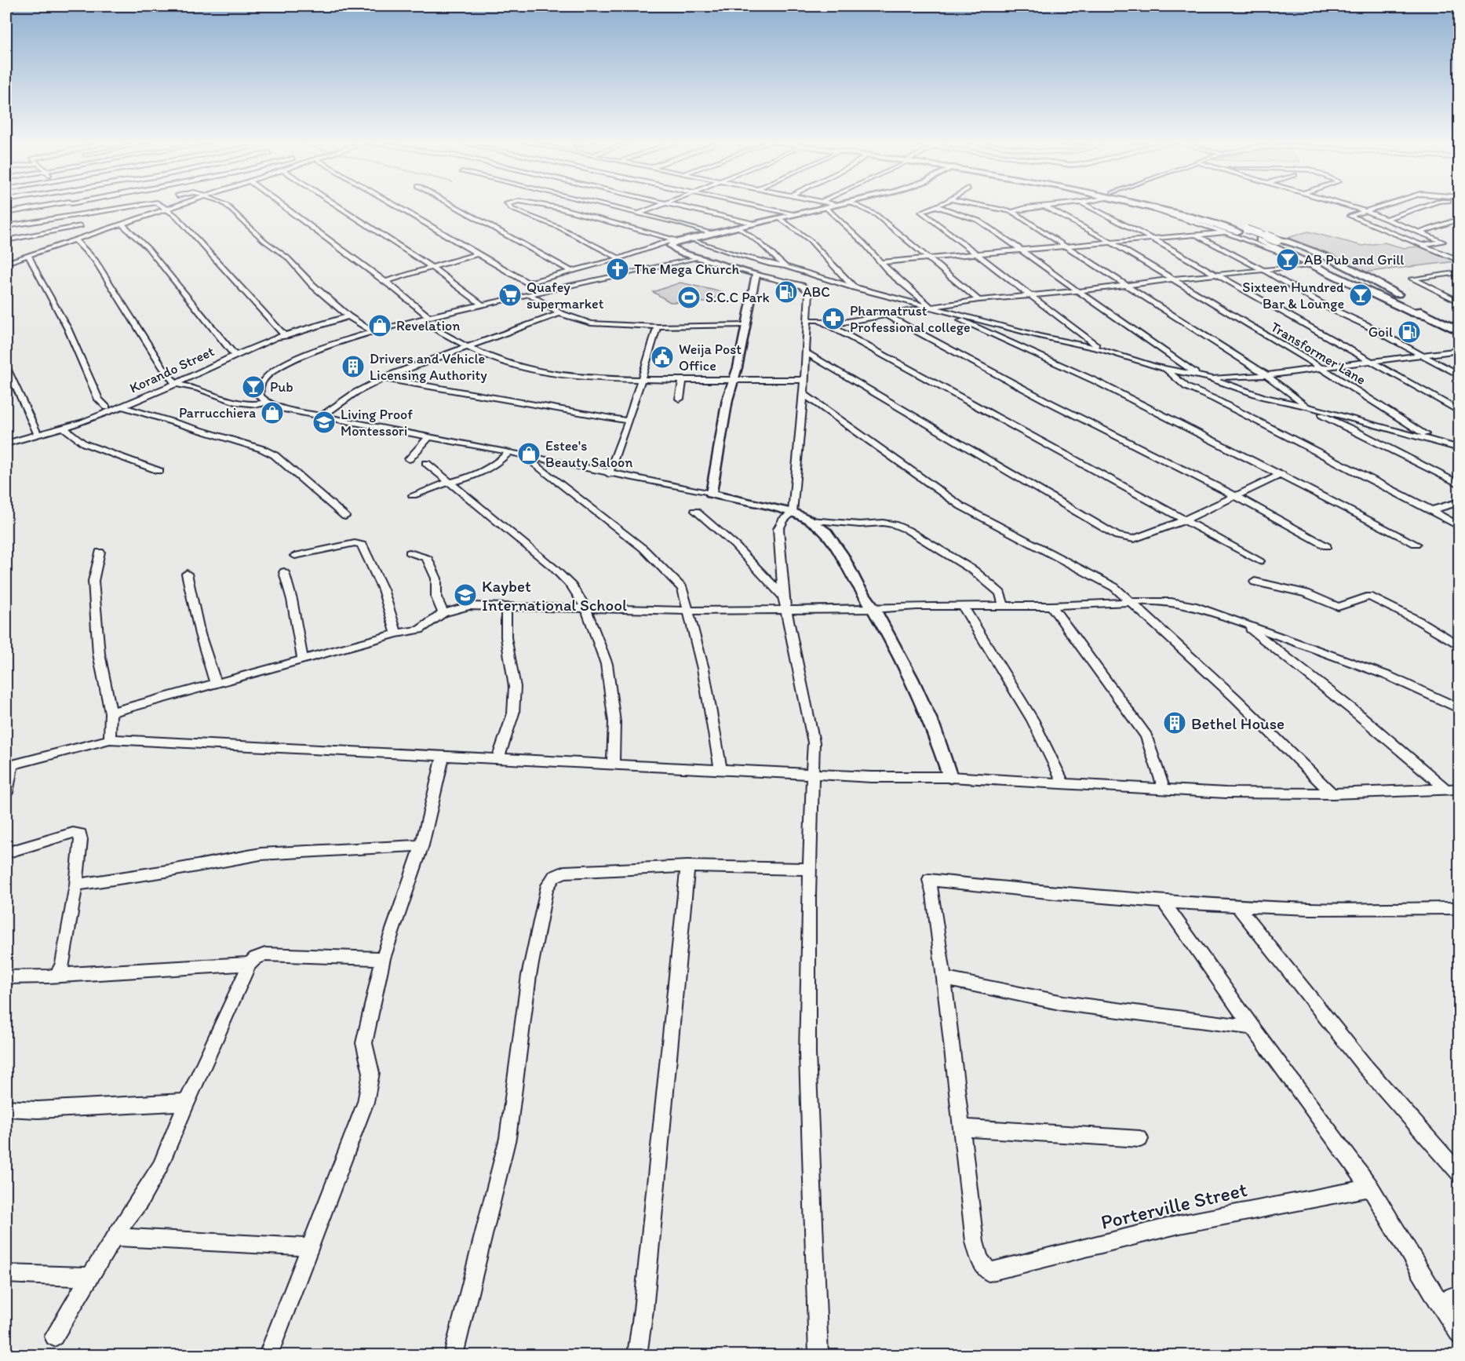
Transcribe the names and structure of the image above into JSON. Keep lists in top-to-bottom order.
{
  "streets": {
    "street": ["Transformer Lane", "Korando Street", "Porterville Street"]
  },
  "places": {
    "bar": ["AB Pub and Grill", "Sixteen Hundred Bar & Lounge", "Pub"],
    "church": ["The Mega Church"],
    "fuel station": ["ABC", "Goil"],
    "supermarket": ["Quafey supermarket"],
    "sports": ["S.C.C Park"],
    "pharmacy": ["Pharmatrust Professional college"],
    "shop": ["Revelation", "Parrucchiera", "Estee's Beauty Saloon"],
    "public building": ["Weija Post Office"],
    "building": ["Drivers and Vehicle Licensing Authority", "Bethel House"],
    "school or university": ["Living Proof Montessori", "Kaybet International School"]
  }
}
